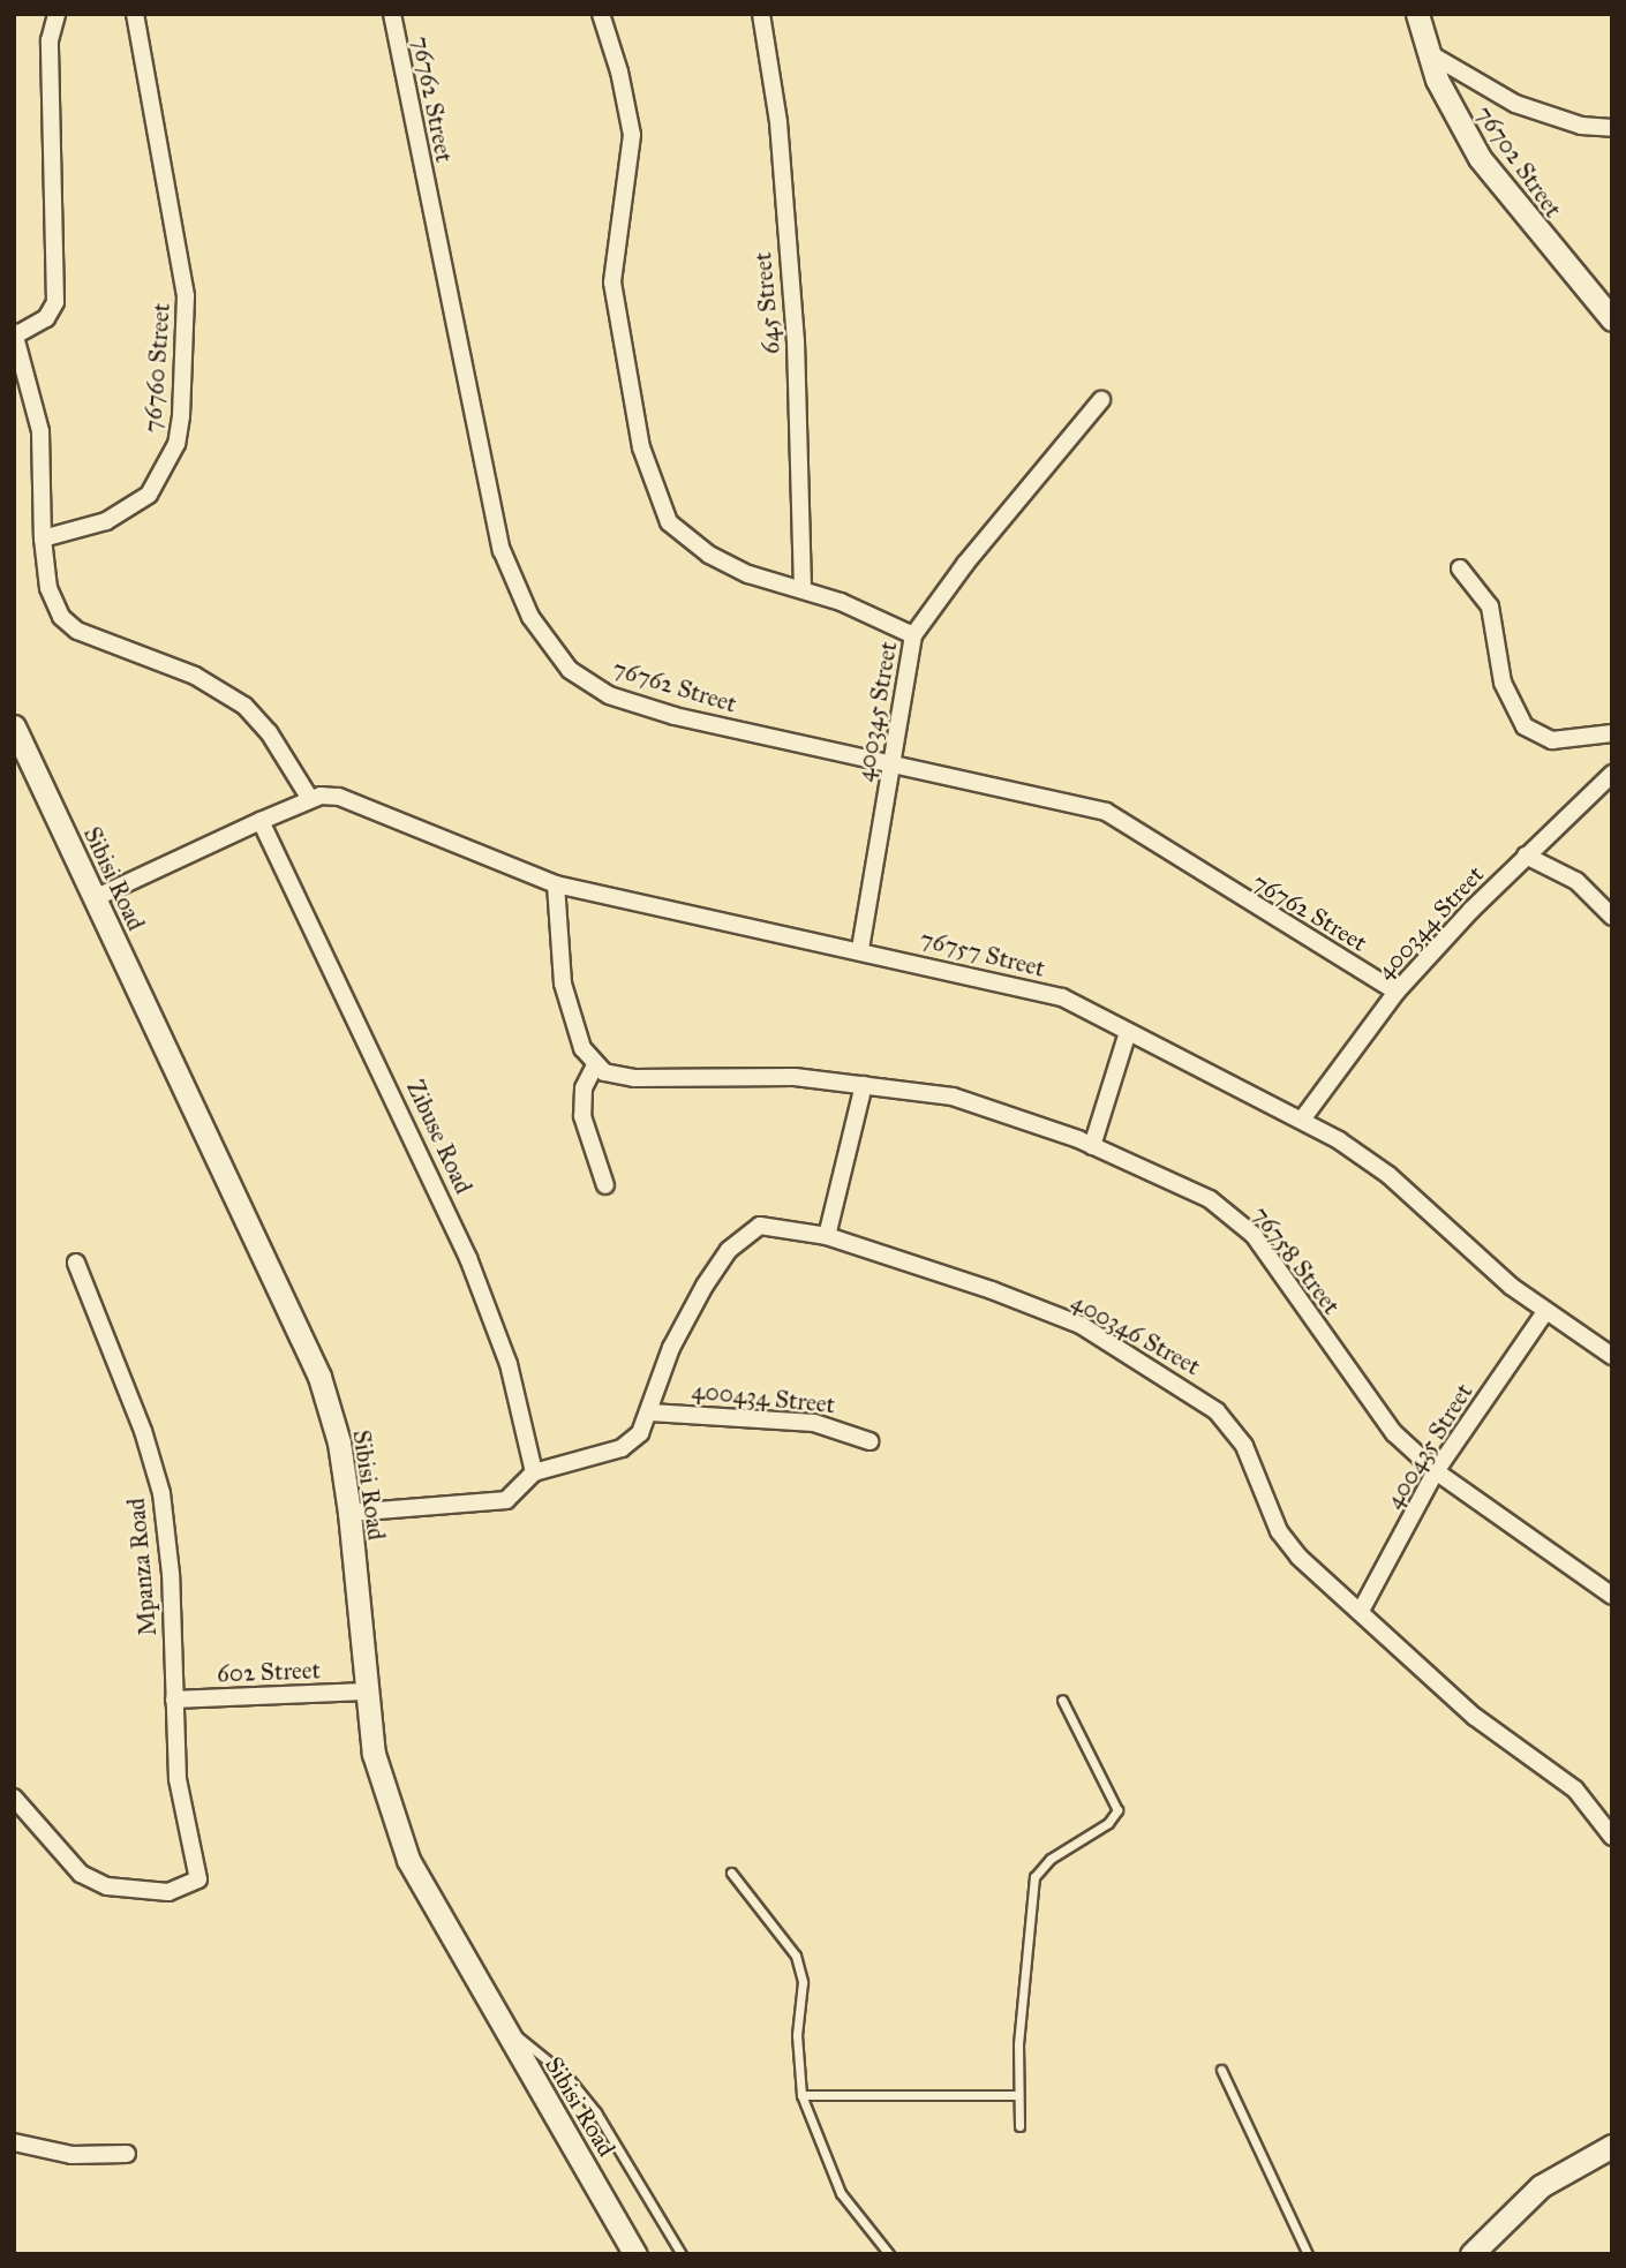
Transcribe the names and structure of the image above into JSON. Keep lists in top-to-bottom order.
{
  "streets": {
    "street": [
      "76762 Street",
      "76702 Street",
      "645 Street",
      "76760 Street",
      "400345 Street",
      "Sibisi Road",
      "400344 Street",
      "76757 Street",
      "Zibuse Road",
      "76758 Street",
      "400346 Street",
      "400434 Street",
      "400435 Street",
      "Mpanza Road",
      "602 Street"
    ]
  },
  "crossings": [
    ["76762 Street", "400345 Street"],
    ["76762 Street", "400344 Street"],
    ["400345 Street", "76757 Street"],
    ["Sibisi Road", "602 Street"],
    ["400344 Street", "76757 Street"],
    ["76757 Street", "Zibuse Road"],
    ["76757 Street", "400435 Street"],
    ["Zibuse Road", "400346 Street"],
    ["76758 Street", "400435 Street"],
    ["400346 Street", "400434 Street"],
    ["400346 Street", "400435 Street"],
    ["Mpanza Road", "602 Street"]
  ]
}
